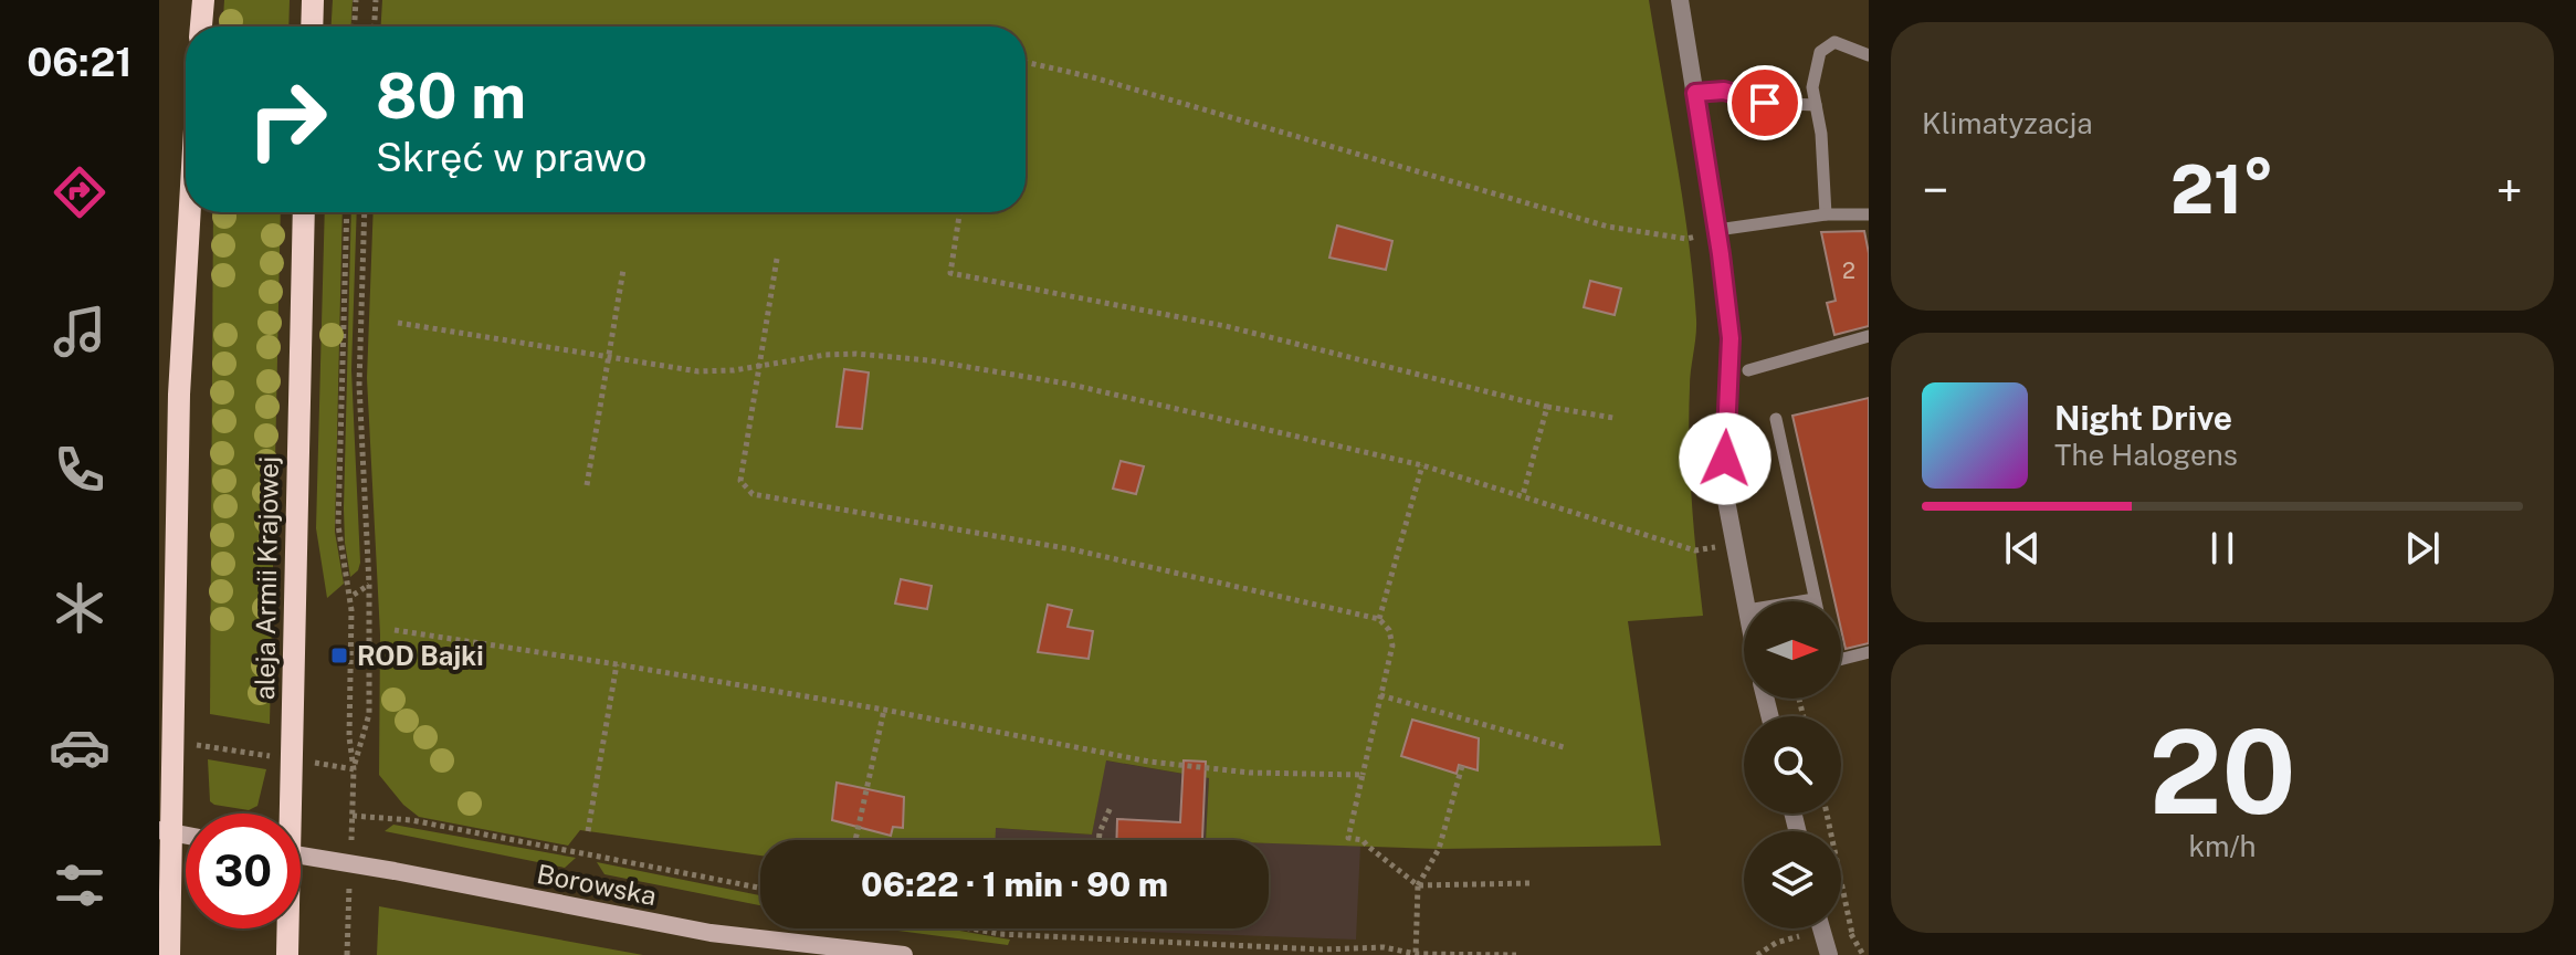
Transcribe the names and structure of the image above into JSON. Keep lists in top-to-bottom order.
{
  "streets": {
    "main road": ["aleja Armii Krajowej"],
    "street": ["Borowska"]
  },
  "places": {
    "transit": ["ROD Bajki"]
  },
  "house_numbers": ["2"],
  "north": "right",
  "page": {
    "tabs": "06:21",
    "tile": [
      "Klimatyzacja",
      ["20", "km/h"]
    ],
    "turn": ["80 m", "Skręć w prawo"],
    "heat": ["−", "21°", "+"],
    "song": ["Night Drive", "The Halogens"],
    "limit": "30",
    "trip": "06:22 · 1 min · 90 m"
  }
}
